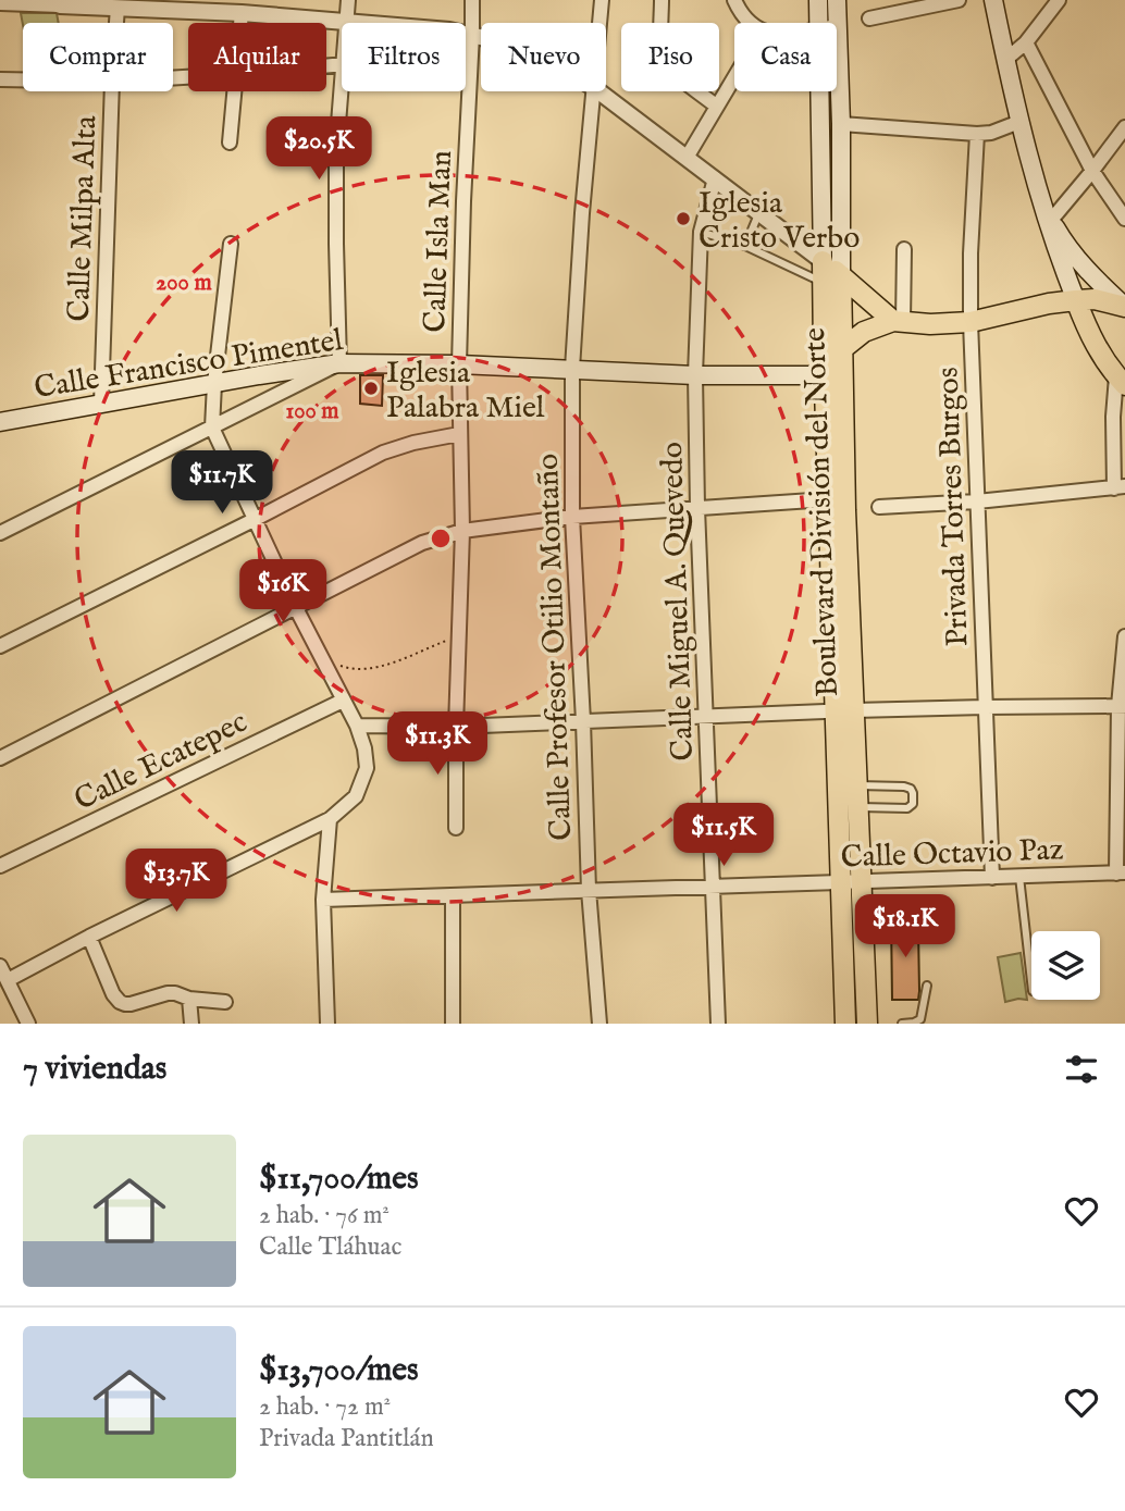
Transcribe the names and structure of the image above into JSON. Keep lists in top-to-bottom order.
{
  "streets": {
    "main road": ["Calle Francisco Pimentel", "Boulevard División del Norte"],
    "street": [
      "Calle Milpa Alta",
      "Calle Isla Man",
      "Privada Torres Burgos",
      "Calle Miguel A. Quevedo",
      "Calle Profesor Otilio Montaño",
      "Calle Ecatepec",
      "Calle Octavio Paz"
    ]
  },
  "crossings": [
    ["Calle Milpa Alta", "Calle Francisco Pimentel"],
    ["Calle Isla Man", "Calle Francisco Pimentel"],
    ["Calle Francisco Pimentel", "Boulevard División del Norte"],
    ["Calle Francisco Pimentel", "Calle Miguel A. Quevedo"],
    ["Calle Francisco Pimentel", "Calle Profesor Otilio Montaño"],
    ["Privada Torres Burgos", "Calle Octavio Paz"],
    ["Boulevard División del Norte", "Calle Octavio Paz"],
    ["Calle Miguel A. Quevedo", "Calle Octavio Paz"],
    ["Calle Profesor Otilio Montaño", "Calle Octavio Paz"]
  ],
  "places": ["Iglesia Cristo Verbo", "Iglesia Palabra Miel"],
  "page": {
    "chip": [
      "Comprar",
      "Alquilar",
      "Filtros",
      "Nuevo",
      "Piso",
      "Casa"
    ],
    "price": [
      "$20.5K",
      "$11.7K",
      "$16K",
      "$11.3K",
      "$11.5K",
      "$13.7K",
      "$18.1K"
    ],
    "heading": "7 viviendas",
    "list": [
      {
        "name": "$11,700/mes",
        "note": "2 hab. · 76 m² · Calle Tláhuac"
      },
      {
        "name": "$13,700/mes",
        "note": "2 hab. · 72 m² · Privada Pantitlán"
      }
    ]
  },
  "rings": ["200 m", "100 m"]
}
